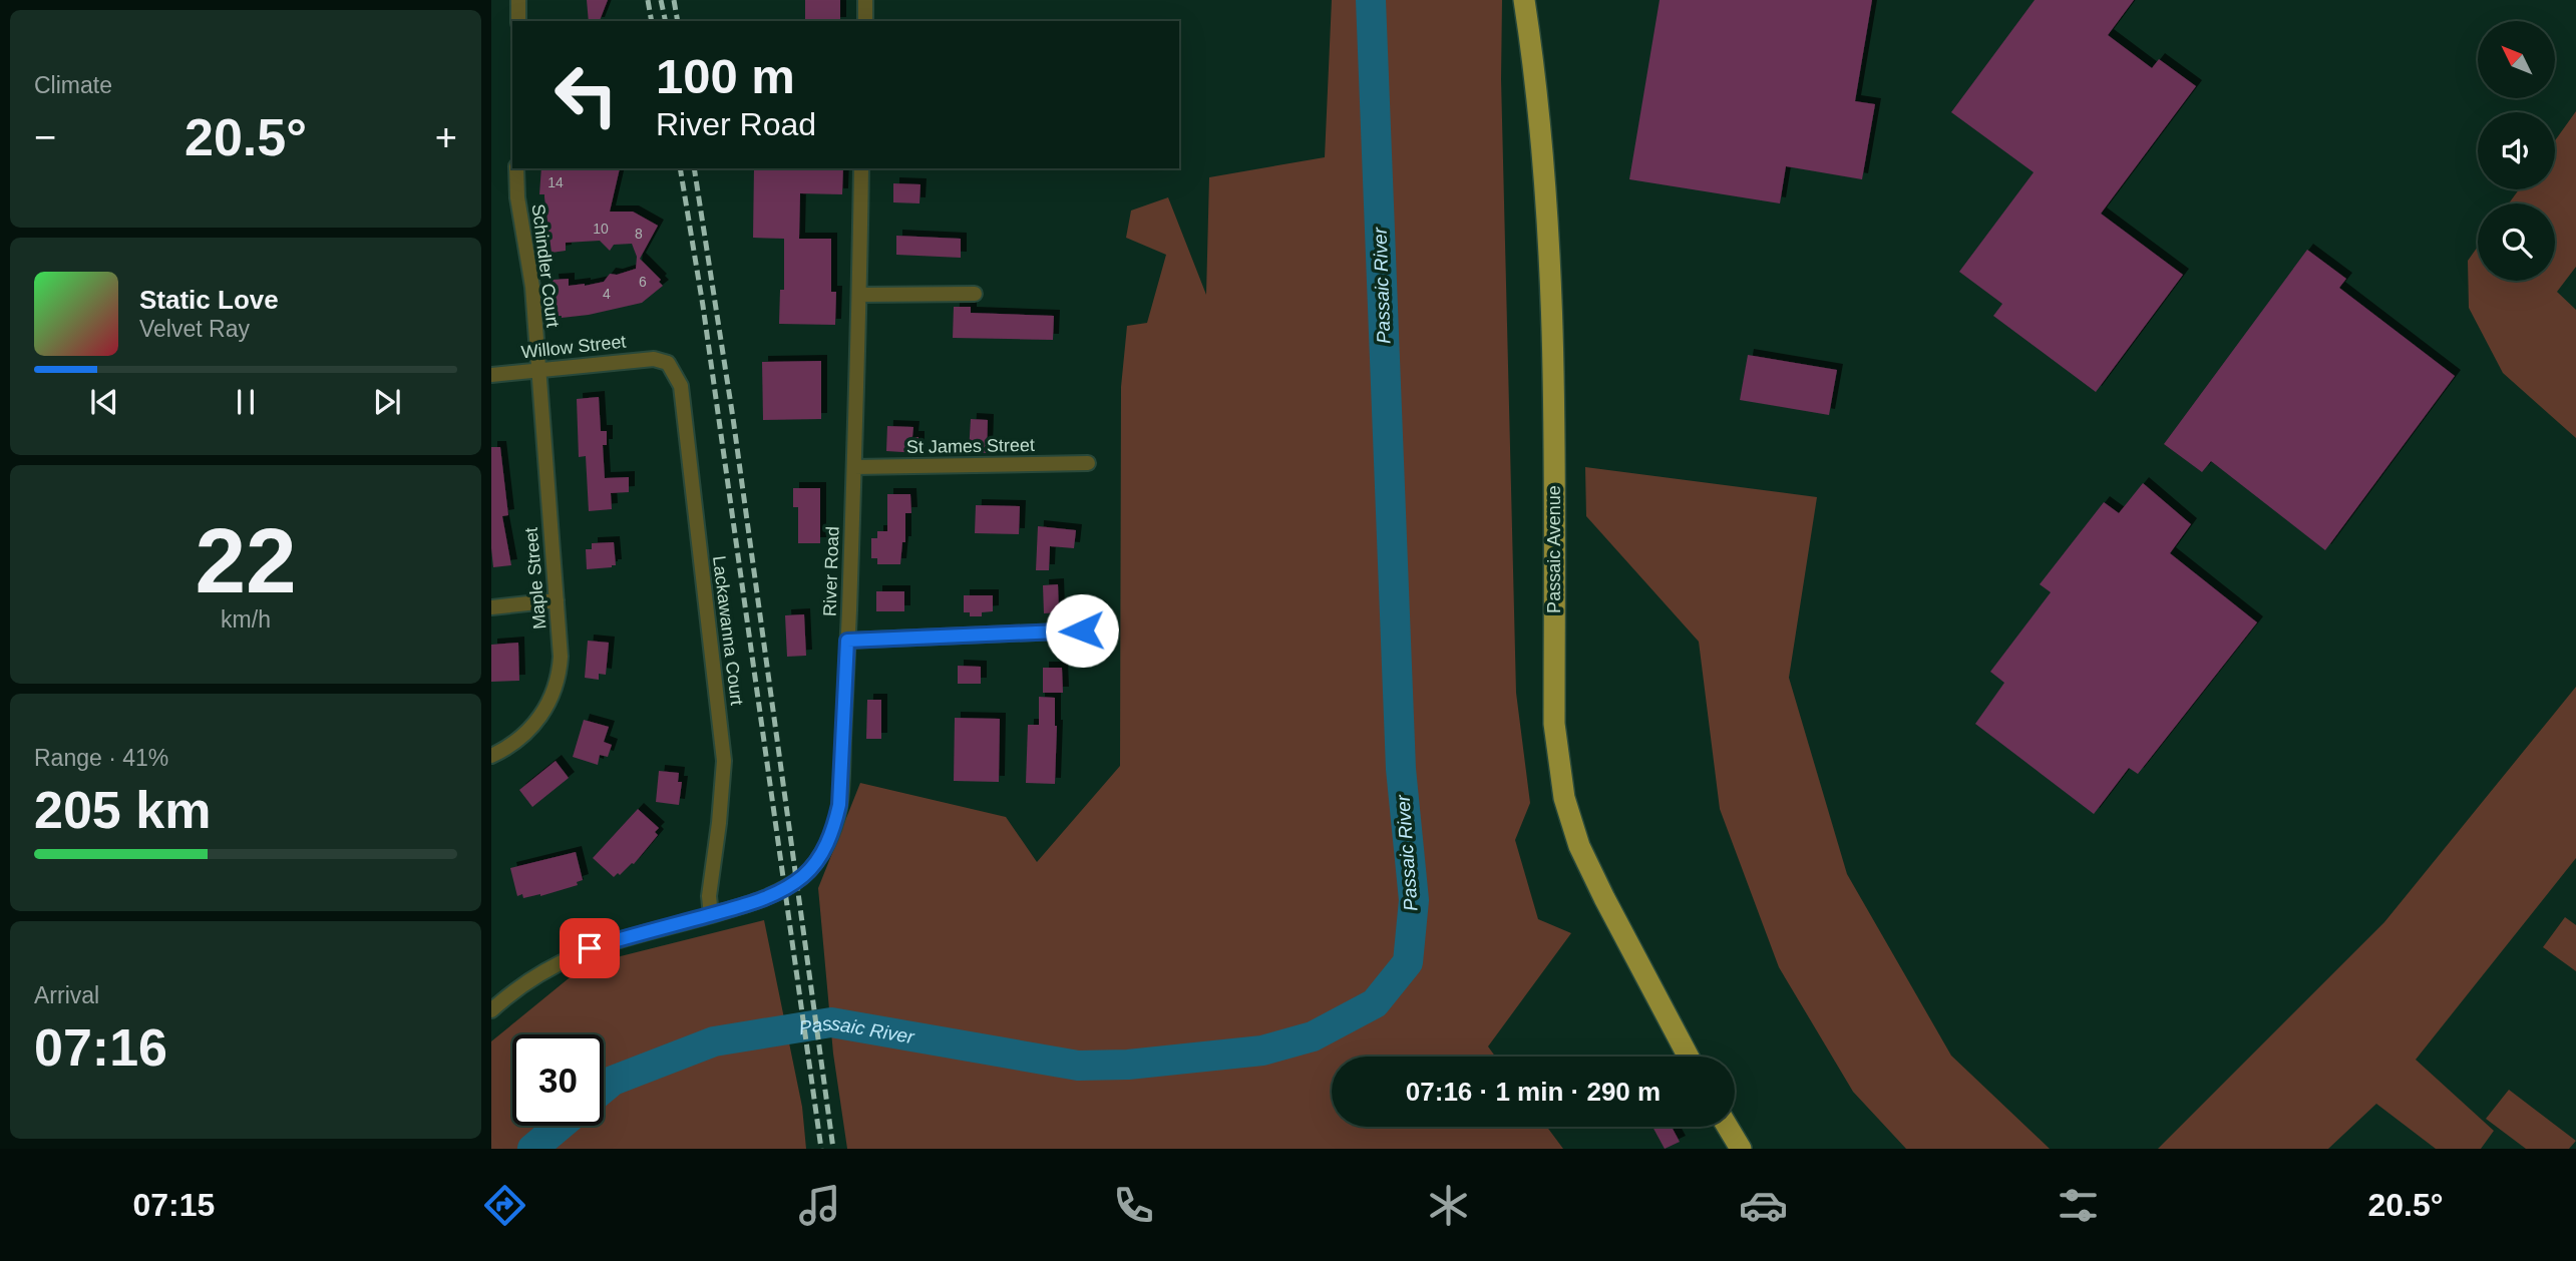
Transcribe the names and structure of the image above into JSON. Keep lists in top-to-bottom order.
{
  "streets": {
    "main road": ["Passaic Avenue"],
    "street": [
      "Schindler Court",
      "Willow Street",
      "St James Street",
      "River Road",
      "Maple Street",
      "Lackawanna Court"
    ]
  },
  "crossings": [
    ["Schindler Court", "Willow Street"],
    ["Schindler Court", "Maple Street"],
    ["Willow Street", "Maple Street"],
    ["Willow Street", "Lackawanna Court"],
    ["St James Street", "River Road"],
    ["River Road", "Lackawanna Court"]
  ],
  "water": ["Passaic River"],
  "house_numbers": [
    "14",
    "10",
    "8",
    "6",
    "4"
  ],
  "north": "top left",
  "page": {
    "tile": [
      "Climate",
      ["22", "km/h"],
      ["Range · 41%", "205 km"],
      ["Arrival", "07:16"]
    ],
    "turn": ["100 m", "River Road"],
    "heat": ["−", "20.5°", "+"],
    "song": ["Static Love", "Velvet Ray"],
    "limit": "30",
    "trip": "07:16 · 1 min · 290 m",
    "tabs": ["07:15", "20.5°"]
  }
}
